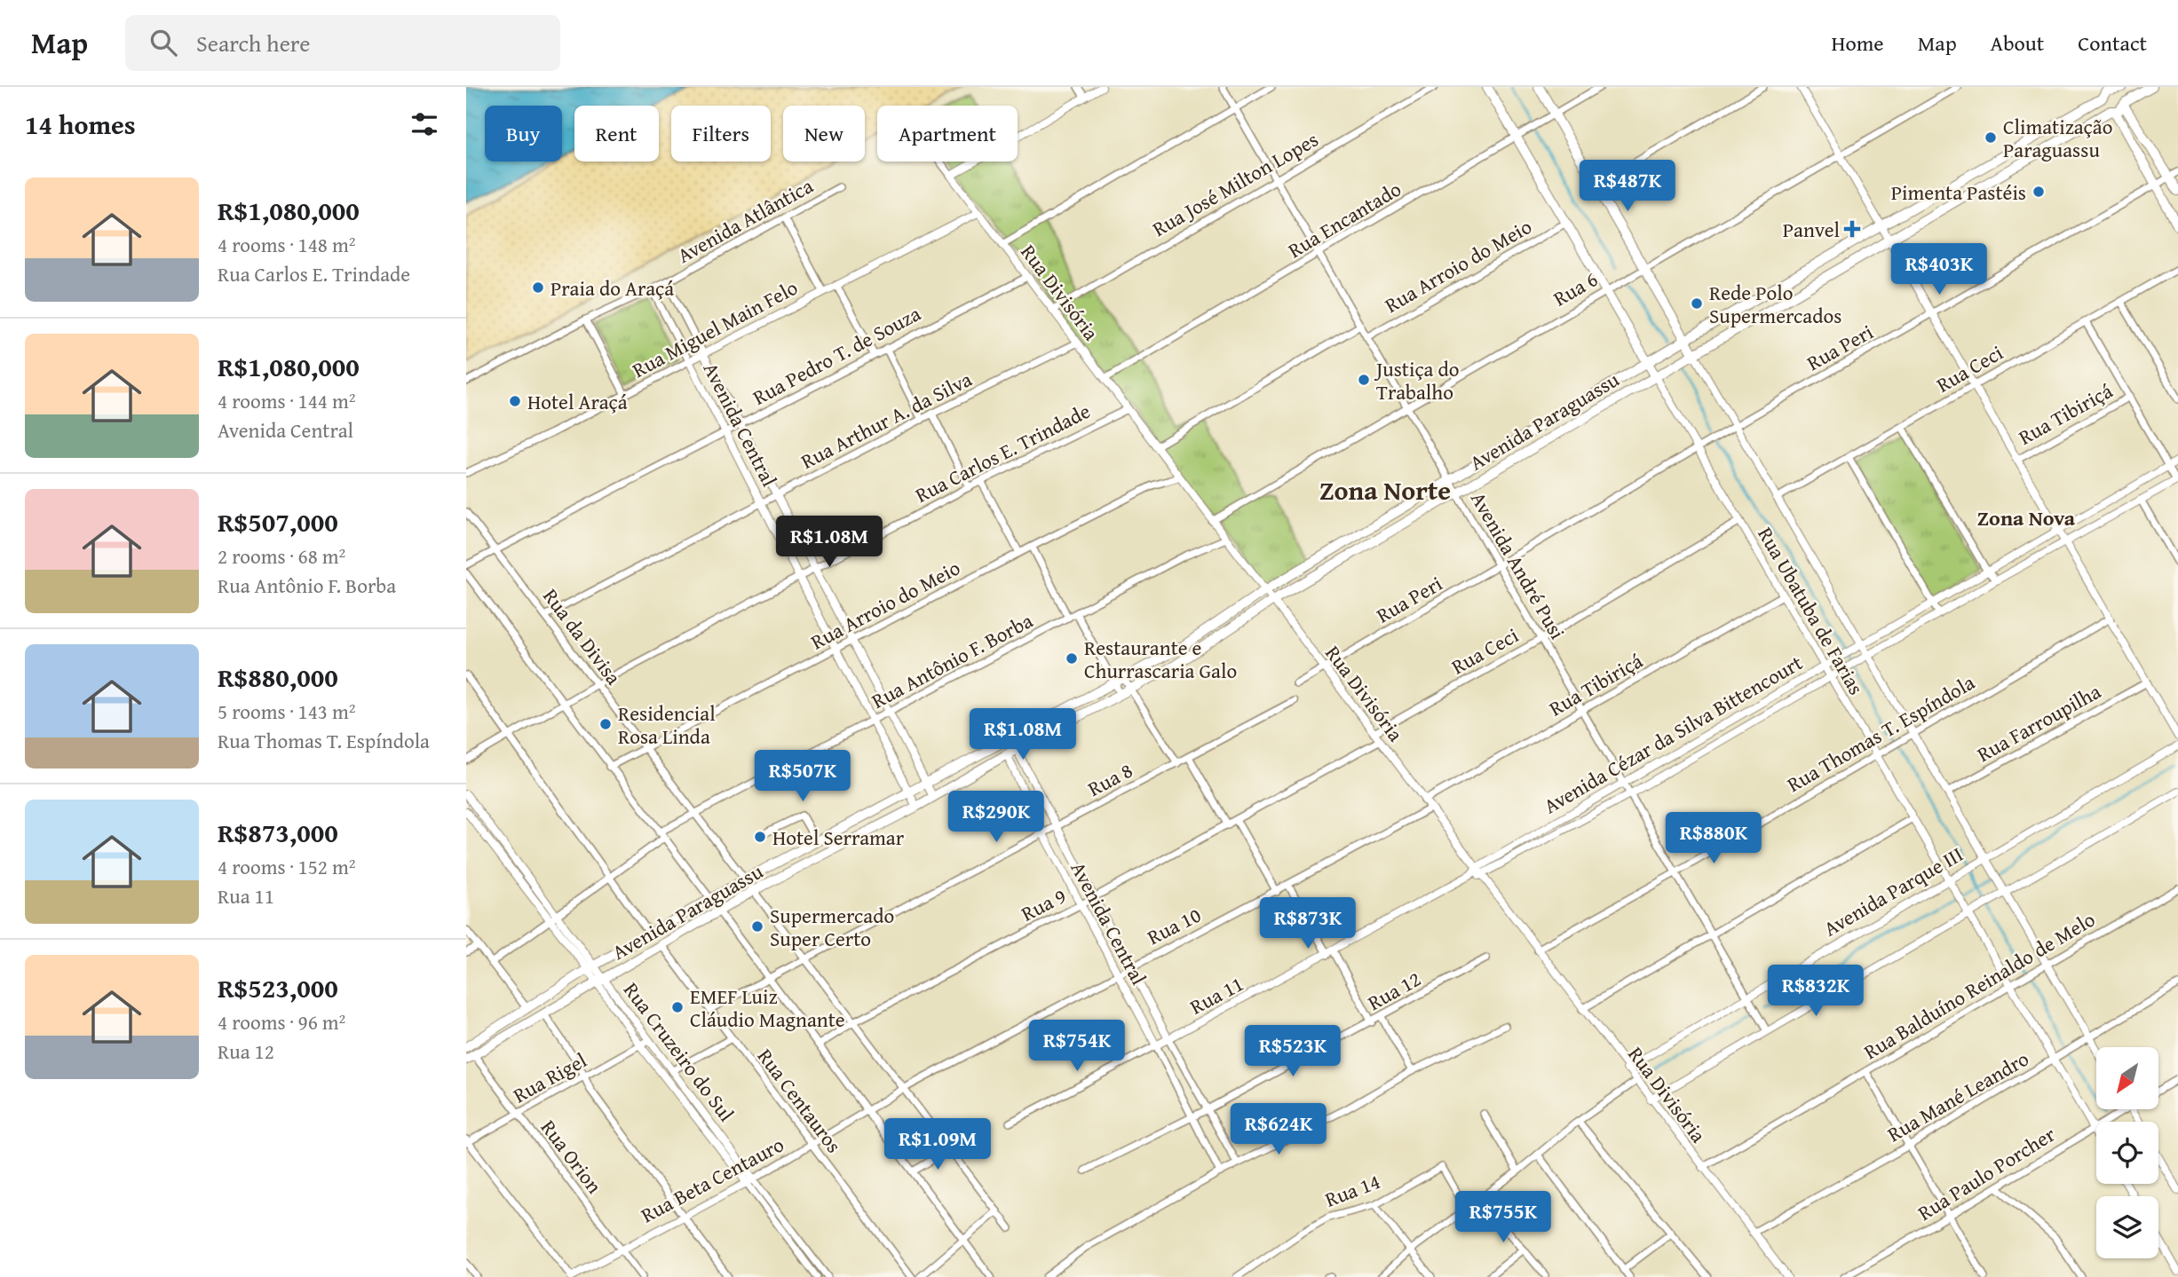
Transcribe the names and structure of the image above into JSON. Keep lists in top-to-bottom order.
{
  "streets": {
    "main road": ["Avenida Paraguassu", "Rua Ubatuba de Farias"],
    "street": [
      "Rua José Milton Lopes",
      "Rua Encantado",
      "Avenida Atlântica",
      "Rua Arroio do Meio",
      "Rua 6",
      "Rua Divisória",
      "Rua Miguel Main Felo",
      "Rua Peri",
      "Rua Pedro T. de Souza",
      "Rua Ceci",
      "Rua Tibiriçá",
      "Rua Arthur A. da Silva",
      "Avenida Central",
      "Rua Carlos E. Trindade",
      "Avenida André Pusi",
      "Rua da Divisa",
      "Rua Antônio F. Borba",
      "Rua Farroupilha",
      "Rua Thomas T. Espíndola",
      "Avenida Cézar da Silva Bittencourt",
      "Rua 8",
      "Avenida Parque III",
      "Rua 9",
      "Rua 10",
      "Rua Balduíno Reinaldo de Melo",
      "Rua 12",
      "Rua 11",
      "Rua Cruzeiro do Sul",
      "Rua Rigel",
      "Rua Mané Leandro",
      "Rua Centauros",
      "Rua Orion",
      "Rua Paulo Porcher",
      "Rua Beta Centauro",
      "Rua 14"
    ]
  },
  "crossings": [
    ["Rua José Milton Lopes", "Rua Divisória"],
    ["Rua José Milton Lopes", "Avenida André Pusi"],
    ["Rua Encantado", "Rua Divisória"],
    ["Rua Encantado", "Avenida André Pusi"],
    ["Rua Encantado", "Rua Ubatuba de Farias"],
    ["Avenida Atlântica", "Avenida Central"],
    ["Rua Arroio do Meio", "Rua Divisória"],
    ["Rua Arroio do Meio", "Avenida Central"],
    ["Rua Arroio do Meio", "Avenida André Pusi"],
    ["Rua Arroio do Meio", "Rua Ubatuba de Farias"],
    ["Rua Arroio do Meio", "Rua da Divisa"],
    ["Rua 6", "Rua Divisória"],
    ["Rua 6", "Avenida André Pusi"],
    ["Rua 6", "Rua Ubatuba de Farias"],
    ["Rua Divisória", "Rua Miguel Main Felo"],
    ["Rua Divisória", "Rua Peri"],
    ["Rua Divisória", "Rua Pedro T. de Souza"],
    ["Rua Divisória", "Rua Ceci"],
    ["Rua Divisória", "Rua Tibiriçá"],
    ["Rua Divisória", "Rua Arthur A. da Silva"],
    ["Rua Divisória", "Avenida Paraguassu"],
    ["Rua Divisória", "Rua Carlos E. Trindade"],
    ["Rua Divisória", "Rua Antônio F. Borba"],
    ["Rua Divisória", "Rua Thomas T. Espíndola"],
    ["Rua Divisória", "Avenida Cézar da Silva Bittencourt"],
    ["Rua Divisória", "Avenida Parque III"],
    ["Rua Divisória", "Rua 9"],
    ["Rua Divisória", "Rua 10"],
    ["Rua Divisória", "Rua Balduíno Reinaldo de Melo"],
    ["Rua Divisória", "Rua 11"],
    ["Rua Divisória", "Rua Mané Leandro"],
    ["Rua Miguel Main Felo", "Avenida Central"],
    ["Rua Peri", "Avenida André Pusi"],
    ["Rua Peri", "Rua Ubatuba de Farias"],
    ["Rua Pedro T. de Souza", "Avenida Central"],
    ["Rua Pedro T. de Souza", "Rua da Divisa"],
    ["Rua Ceci", "Avenida André Pusi"],
    ["Rua Ceci", "Rua Ubatuba de Farias"],
    ["Rua Tibiriçá", "Avenida André Pusi"],
    ["Rua Tibiriçá", "Rua Ubatuba de Farias"],
    ["Rua Arthur A. da Silva", "Avenida Central"],
    ["Rua Arthur A. da Silva", "Rua da Divisa"],
    ["Avenida Paraguassu", "Avenida Central"],
    ["Avenida Paraguassu", "Avenida André Pusi"],
    ["Avenida Paraguassu", "Rua Ubatuba de Farias"],
    ["Avenida Paraguassu", "Rua da Divisa"],
    ["Avenida Paraguassu", "Rua Cruzeiro do Sul"],
    ["Avenida Paraguassu", "Rua Centauros"],
    ["Avenida Paraguassu", "Rua Orion"],
    ["Avenida Central", "Rua Carlos E. Trindade"],
    ["Avenida Central", "Rua Antônio F. Borba"],
    ["Avenida Central", "Rua 8"],
    ["Avenida Central", "Rua 9"],
    ["Avenida Central", "Rua 10"],
    ["Avenida Central", "Rua 12"],
    ["Avenida Central", "Rua 11"],
    ["Rua Carlos E. Trindade", "Rua da Divisa"],
    ["Avenida André Pusi", "Rua Thomas T. Espíndola"],
    ["Avenida André Pusi", "Avenida Cézar da Silva Bittencourt"],
    ["Avenida André Pusi", "Avenida Parque III"],
    ["Rua Ubatuba de Farias", "Rua Farroupilha"],
    ["Rua Ubatuba de Farias", "Rua Thomas T. Espíndola"],
    ["Rua Ubatuba de Farias", "Avenida Cézar da Silva Bittencourt"],
    ["Rua Ubatuba de Farias", "Avenida Parque III"],
    ["Rua Ubatuba de Farias", "Rua Balduíno Reinaldo de Melo"],
    ["Rua Ubatuba de Farias", "Rua Mané Leandro"],
    ["Rua da Divisa", "Rua Antônio F. Borba"],
    ["Rua da Divisa", "Rua 8"],
    ["Rua da Divisa", "Rua 9"],
    ["Rua da Divisa", "Rua 10"],
    ["Rua Antônio F. Borba", "Rua Cruzeiro do Sul"],
    ["Avenida Cézar da Silva Bittencourt", "Rua 11"],
    ["Rua 8", "Rua Centauros"],
    ["Rua 10", "Rua Beta Centauro"],
    ["Rua Cruzeiro do Sul", "Rua Rigel"],
    ["Rua Cruzeiro do Sul", "Rua Beta Centauro"],
    ["Rua Rigel", "Rua Orion"],
    ["Rua Centauros", "Rua Beta Centauro"],
    ["Rua Orion", "Rua Beta Centauro"]
  ],
  "districts": ["Zona Norte", "Zona Nova"],
  "places": {
    "other": [
      "Climatização Paraguassu",
      "Pimenta Pastéis",
      "Praia do Araçá",
      "Rede Polo Supermercados",
      "Justiça do Trabalho",
      "Hotel Araçá",
      "Restaurante e Churrascaria Galo",
      "Residencial Rosa Linda",
      "Hotel Serramar",
      "Supermercado Super Certo",
      "EMEF Luiz Cláudio Magnante"
    ],
    "health": ["Panvel"]
  },
  "north": "bottom left",
  "page": {
    "header": "Map",
    "search": "Search here",
    "nav": [
      "Home",
      "Map",
      "About",
      "Contact"
    ],
    "heading": "14 homes",
    "chip": [
      "Buy",
      "Rent",
      "Filters",
      "New",
      "Apartment"
    ],
    "price": [
      "R$487K",
      "R$403K",
      "R$1.08M",
      "R$1.08M",
      "R$507K",
      "R$290K",
      "R$880K",
      "R$873K",
      "R$832K",
      "R$754K",
      "R$523K",
      "R$624K",
      "R$1.09M",
      "R$755K"
    ],
    "list": [
      {
        "name": "R$1,080,000",
        "note": "4 rooms · 148 m² · Rua Carlos E. Trindade"
      },
      {
        "name": "R$1,080,000",
        "note": "4 rooms · 144 m² · Avenida Central"
      },
      {
        "name": "R$507,000",
        "note": "2 rooms · 68 m² · Rua Antônio F. Borba"
      },
      {
        "name": "R$880,000",
        "note": "5 rooms · 143 m² · Rua Thomas T. Espíndola"
      },
      {
        "name": "R$873,000",
        "note": "4 rooms · 152 m² · Rua 11"
      },
      {
        "name": "R$523,000",
        "note": "4 rooms · 96 m² · Rua 12"
      }
    ]
  }
}
